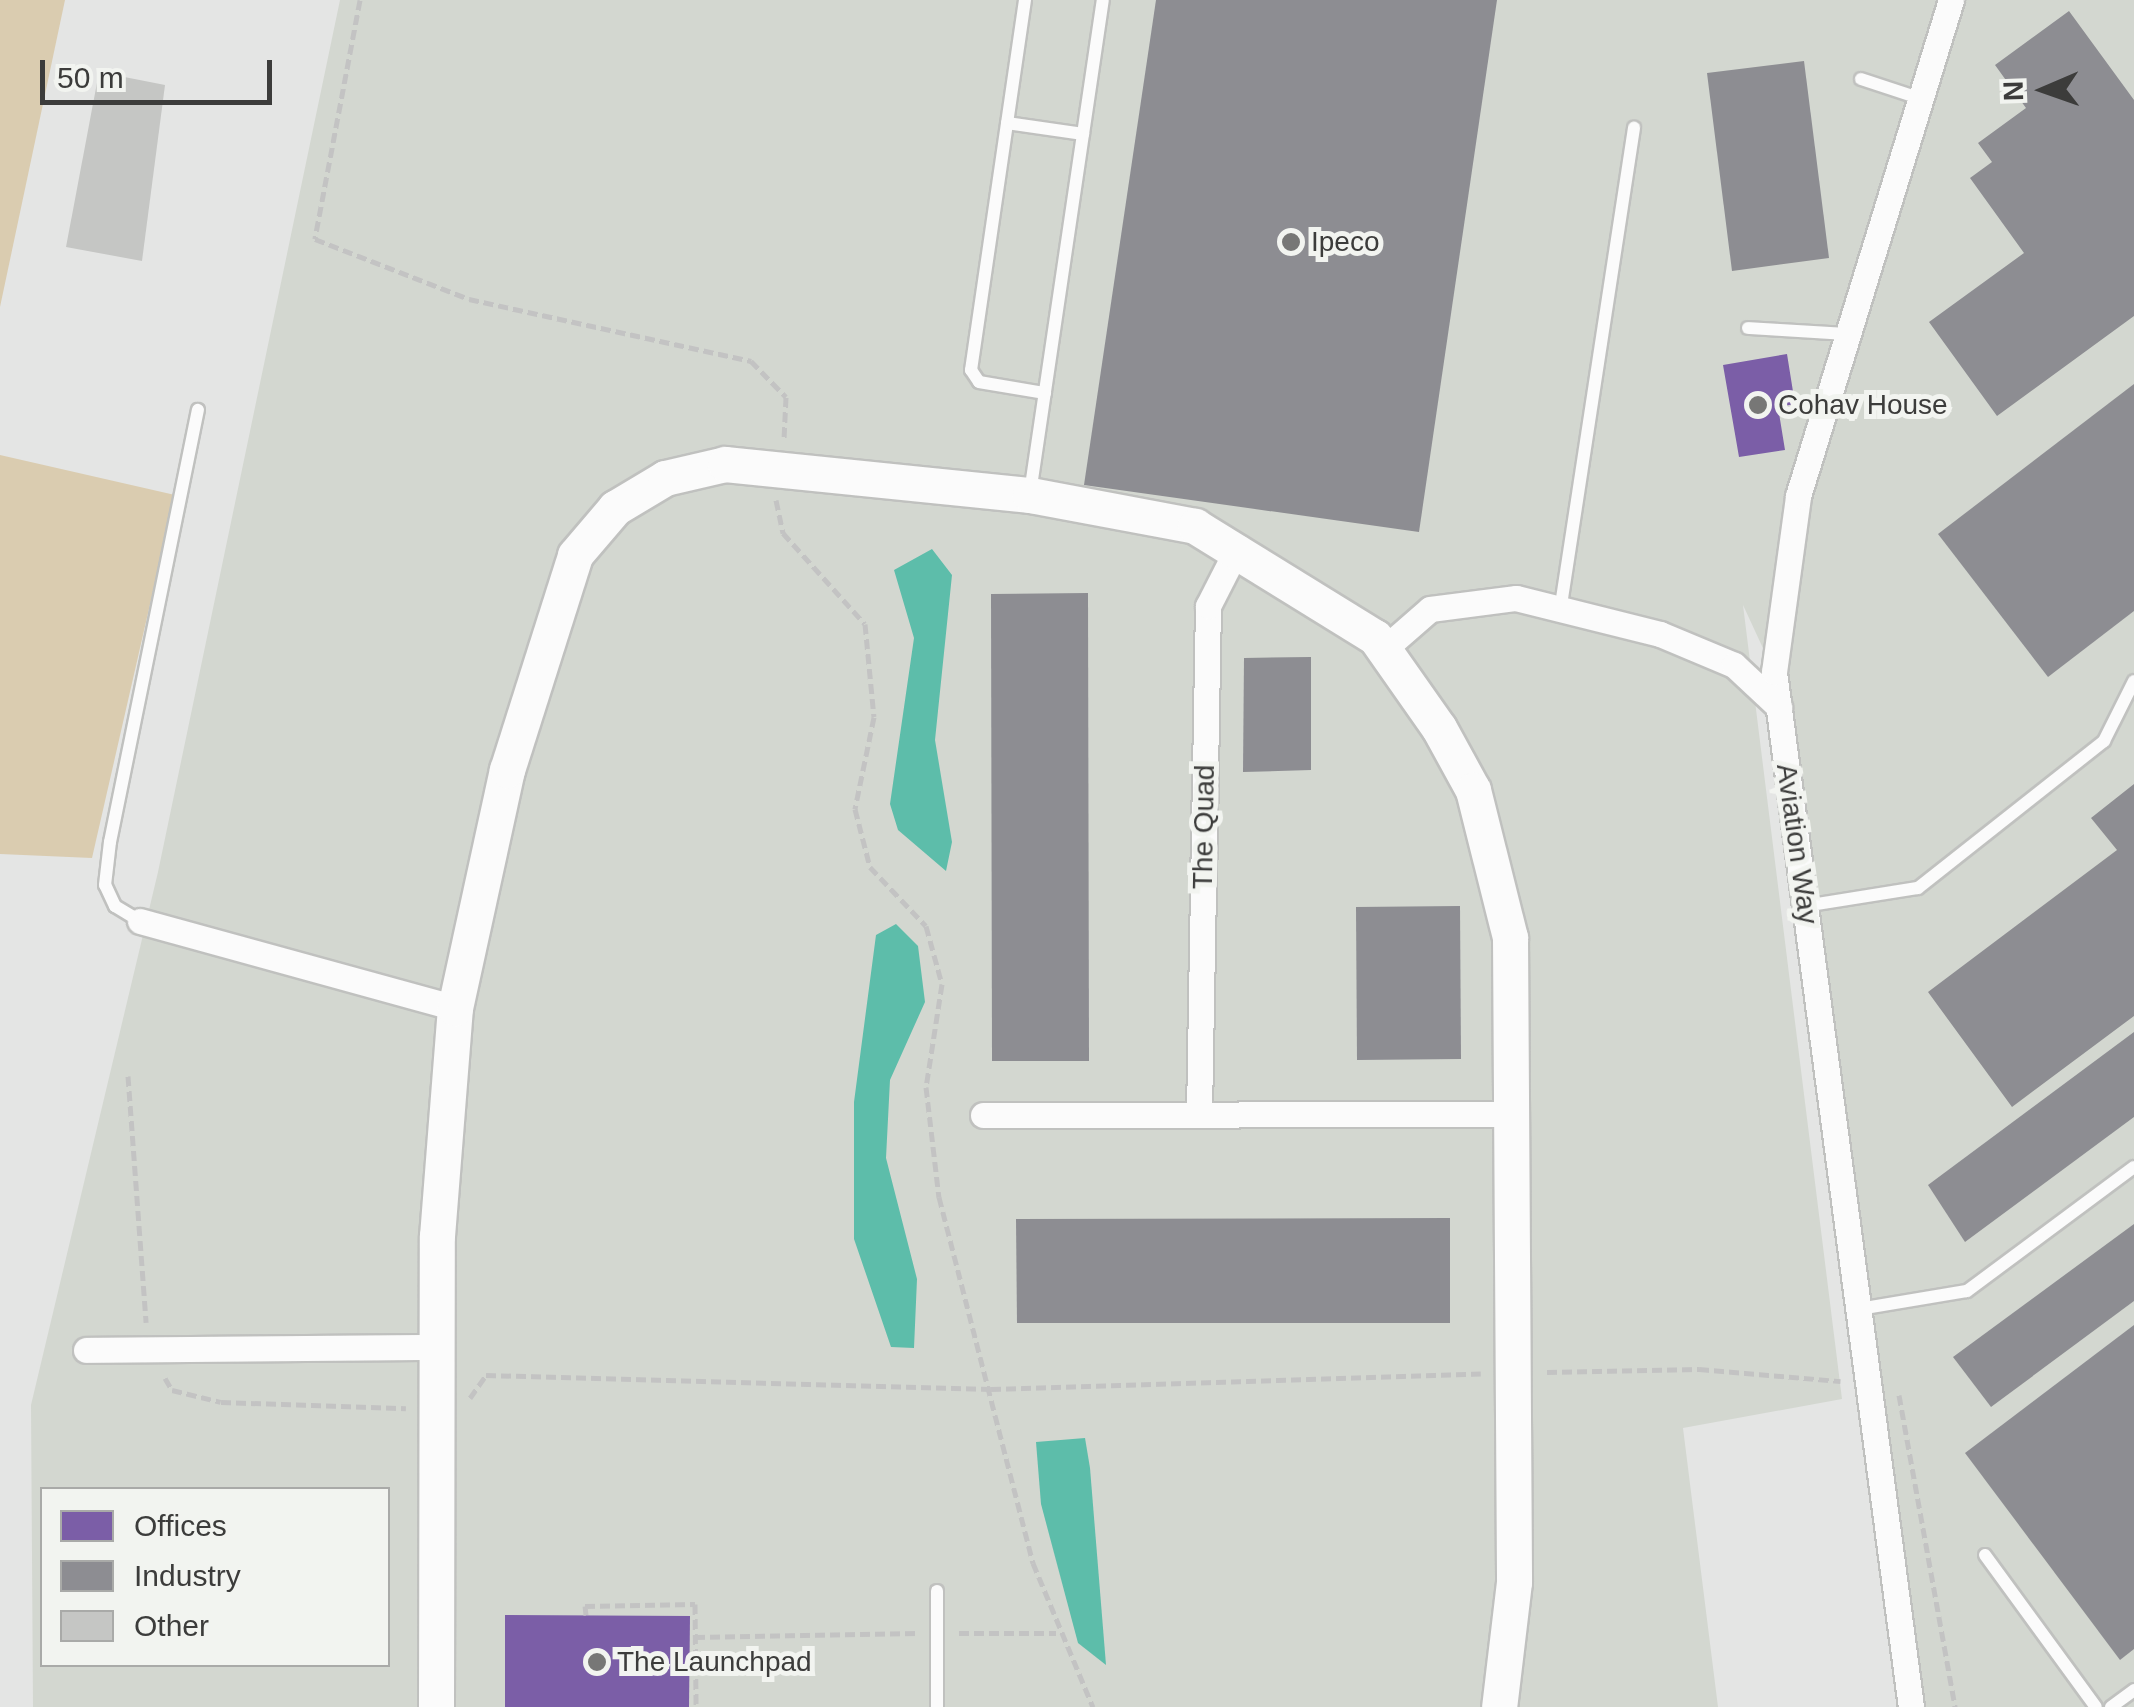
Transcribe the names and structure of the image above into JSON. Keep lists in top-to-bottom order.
{
  "streets": {
    "street": ["The Quad", "Aviation Way"]
  },
  "places": ["Ipeco", "Cohav House", "The Launchpad"],
  "legend": ["Offices", "Industry", "Other"],
  "scale_bar": "50 m",
  "north": "left"
}
